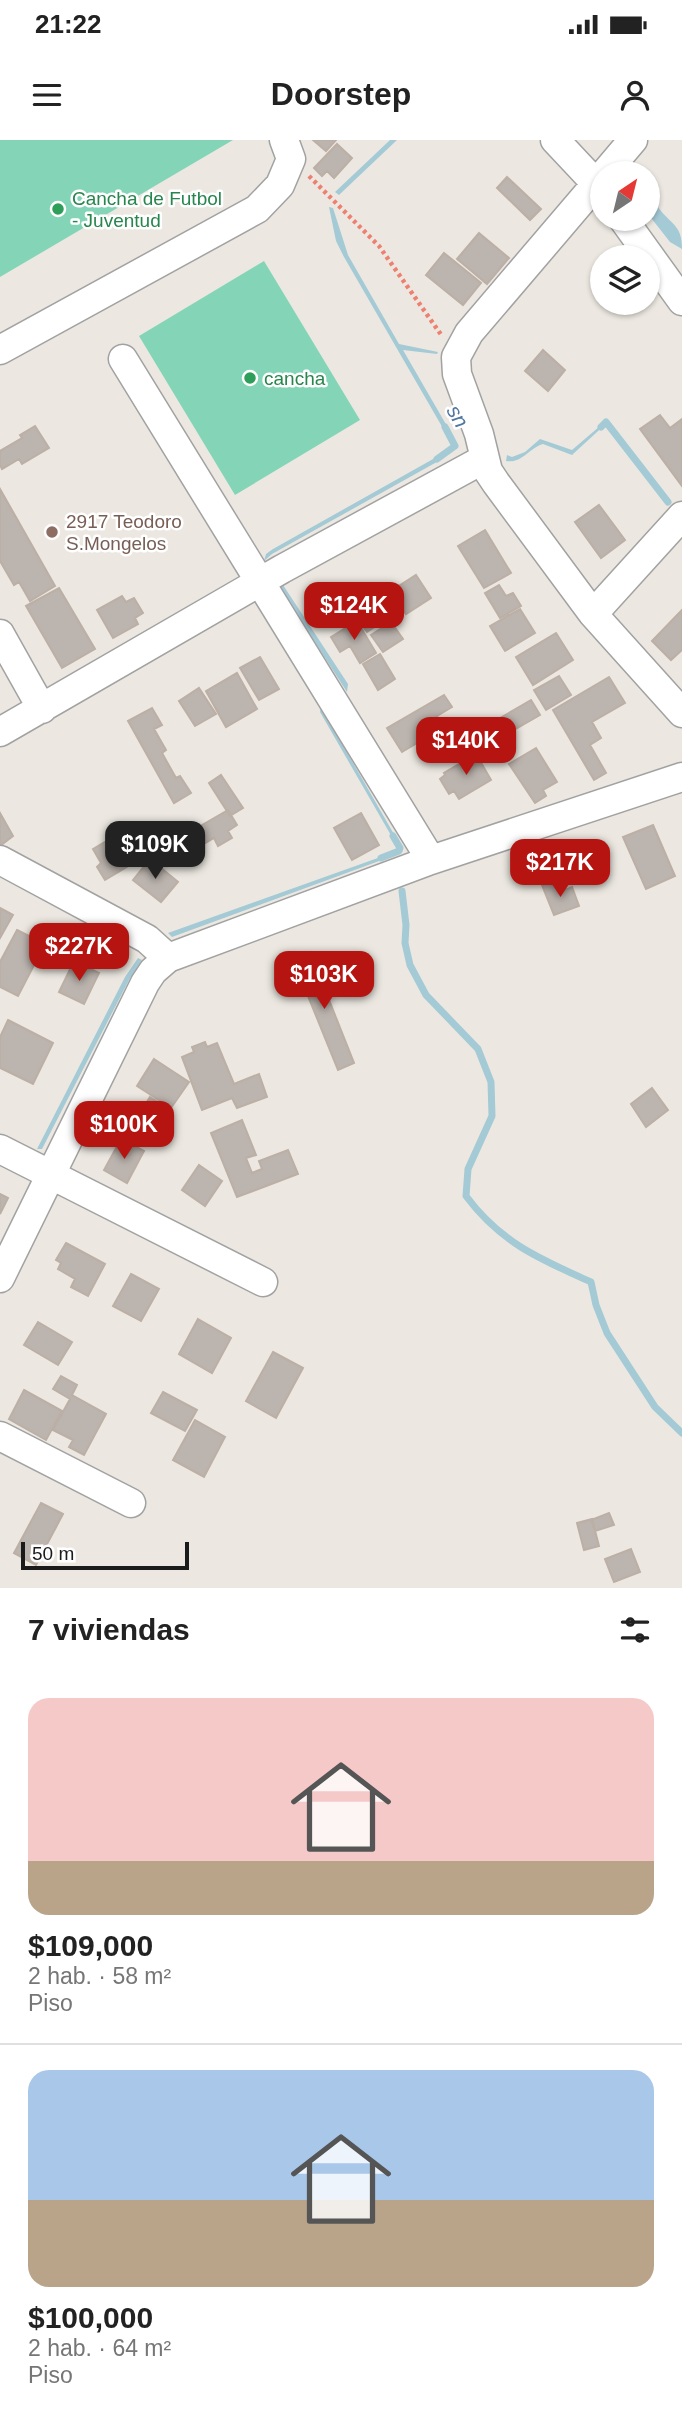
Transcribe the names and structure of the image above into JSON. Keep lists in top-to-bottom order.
{
  "water": ["sn"],
  "places": ["Cancha de Futbol - Juventud", "cancha", "2917 Teodoro S.Mongelos"],
  "scale_bar": "50 m",
  "north": "top right",
  "page": {
    "status": "21:22",
    "header": "Doorstep",
    "price": [
      "$124K",
      "$140K",
      "$109K",
      "$217K",
      "$227K",
      "$103K",
      "$100K"
    ],
    "scale": "50 m",
    "heading": "7 viviendas",
    "list": [
      {
        "name": "$109,000",
        "note": "2 hab. · 58 m² · Piso"
      },
      {
        "name": "$100,000",
        "note": "2 hab. · 64 m² · Piso"
      }
    ]
  }
}
